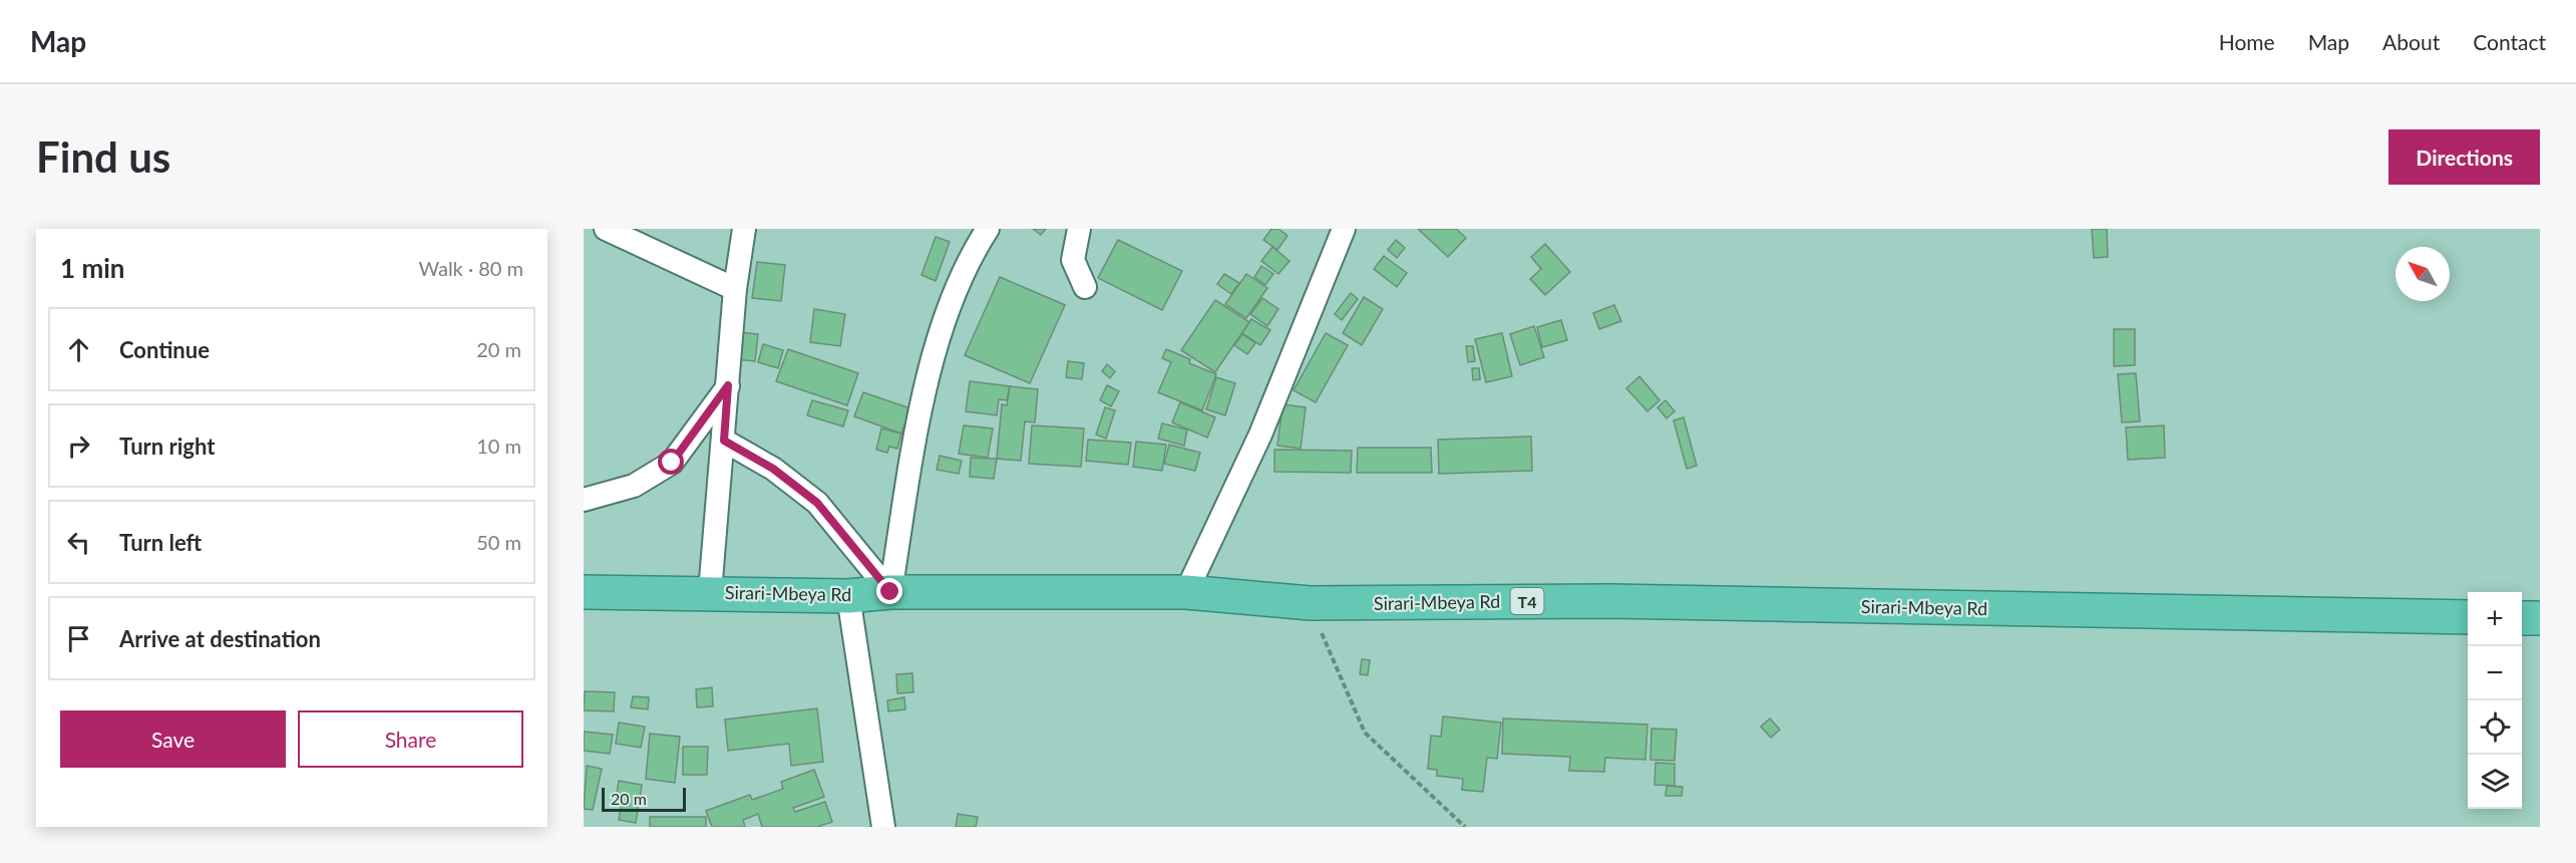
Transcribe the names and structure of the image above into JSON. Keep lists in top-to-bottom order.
{
  "streets": {
    "highway": ["Sirari-Mbeya Rd", "T4"]
  },
  "scale_bar": "20 m",
  "north": "top left",
  "page": {
    "header": "Map",
    "nav": [
      "Home",
      "Map",
      "About",
      "Contact"
    ],
    "buttons": [
      "Directions",
      ["Save", "Share"]
    ],
    "title": "Find us",
    "heading": ["1 min", "Walk · 80 m"],
    "list": [
      ["Continue", "20 m"],
      ["Turn right", "10 m"],
      ["Turn left", "50 m"],
      "Arrive at destination"
    ],
    "map_buttons": ["+", "−"],
    "scale": "20 m"
  }
}
